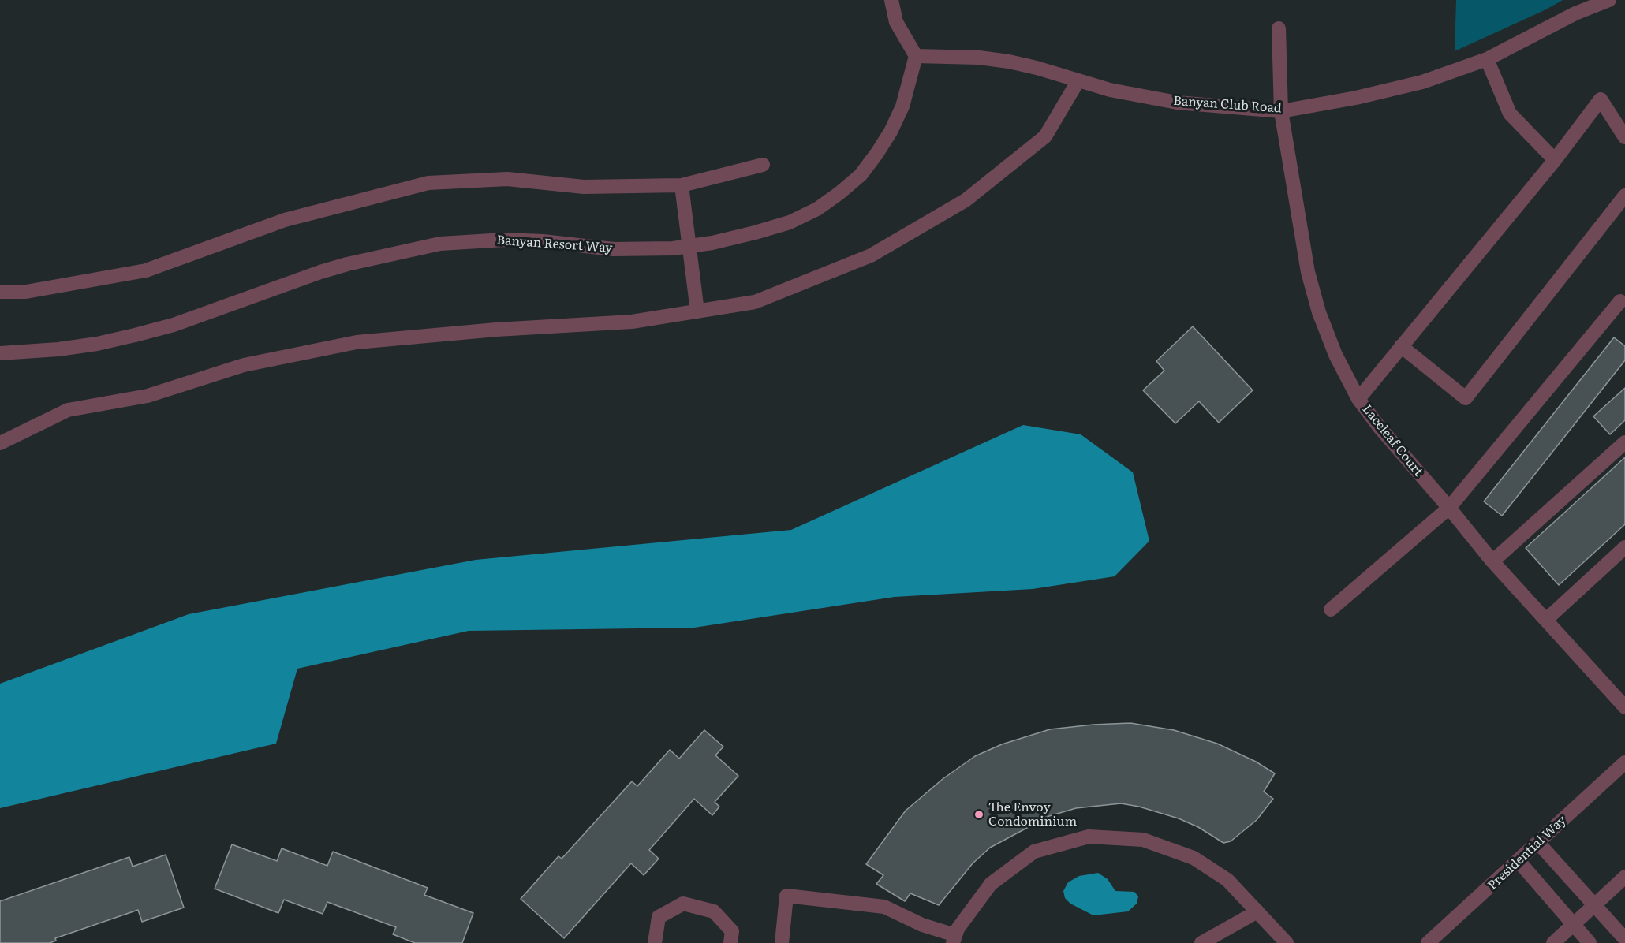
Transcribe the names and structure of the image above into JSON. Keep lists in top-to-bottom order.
{
  "streets": {
    "street": [
      "Banyan Club Road",
      "Banyan Resort Way",
      "Laceleaf Court",
      "Presidential Way"
    ]
  },
  "crossings": [
    ["Banyan Club Road", "Banyan Resort Way"],
    ["Banyan Club Road", "Laceleaf Court"]
  ],
  "places": ["The Envoy Condominium"]
}
